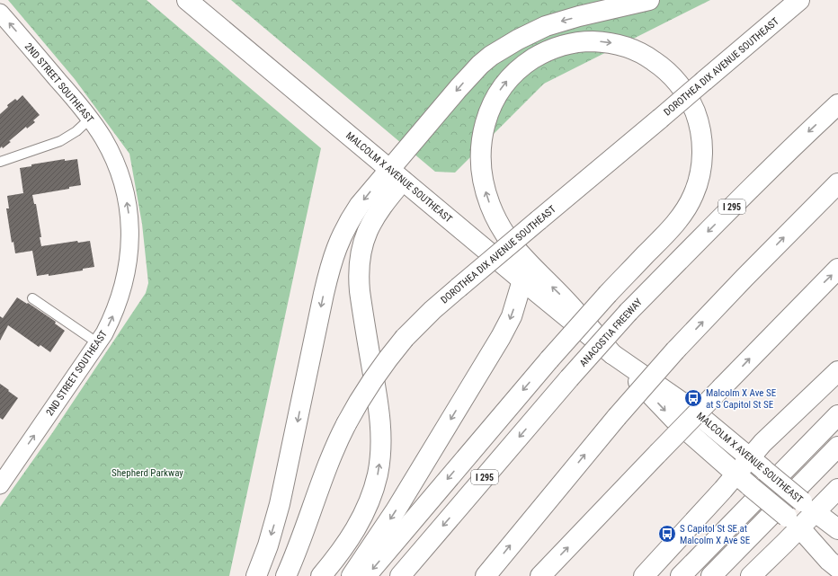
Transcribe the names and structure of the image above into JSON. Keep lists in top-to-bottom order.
{
  "streets": {
    "main road": [
      "DOROTHEA DIX AVENUE SOUTHEAST",
      "MALCOLM X AVENUE SOUTHEAST",
      "I 295",
      "ANACOSTIA FREEWAY"
    ],
    "street": ["2ND STREET SOUTHEAST"]
  },
  "one_way": ["2ND STREET SOUTHEAST"],
  "parks": ["Shepherd Parkway"],
  "places": {
    "bus stop": ["Malcolm X Ave SE at S Capitol St SE", "S Capitol St SE at Malcolm X Ave SE"]
  }
}
